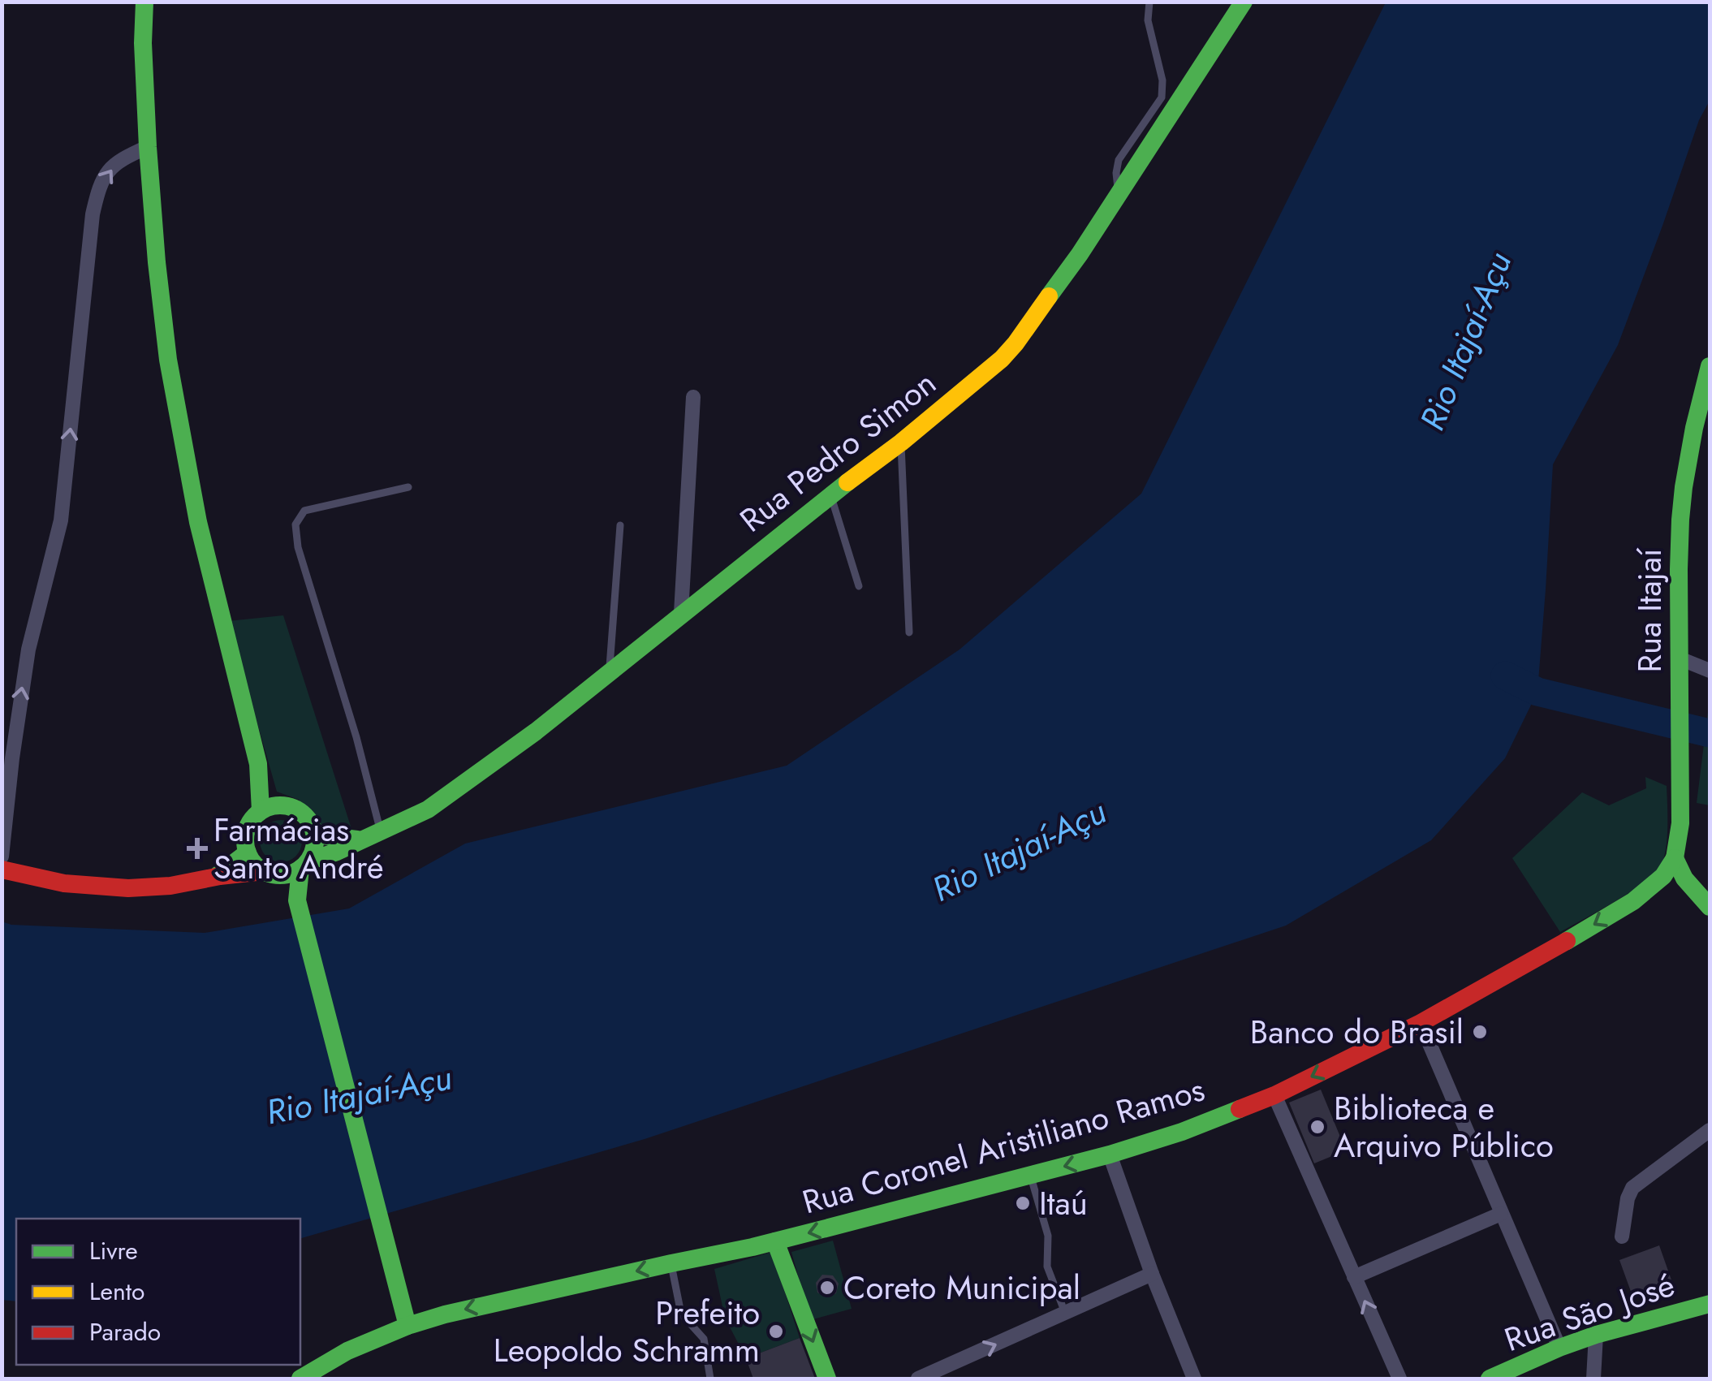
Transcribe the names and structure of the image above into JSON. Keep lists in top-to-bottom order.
{
  "streets": {
    "main road": [
      "Rua Pedro Simon",
      "Rua Itajaí",
      "Rua Coronel Aristiliano Ramos",
      "Rua São José"
    ]
  },
  "crossings": [
    ["Rua Itajaí", "Rua Coronel Aristiliano Ramos"]
  ],
  "one_way": ["Rua Coronel Aristiliano Ramos"],
  "water": ["Rio Itajaí-Açu"],
  "places": {
    "health": ["Farmácias Santo André"],
    "other": [
      "Banco do Brasil",
      "Biblioteca e Arquivo Público",
      "Itaú",
      "Coreto Municipal",
      "Prefeito Leopoldo Schramm"
    ]
  },
  "legend": ["Livre", "Lento", "Parado"]
}
